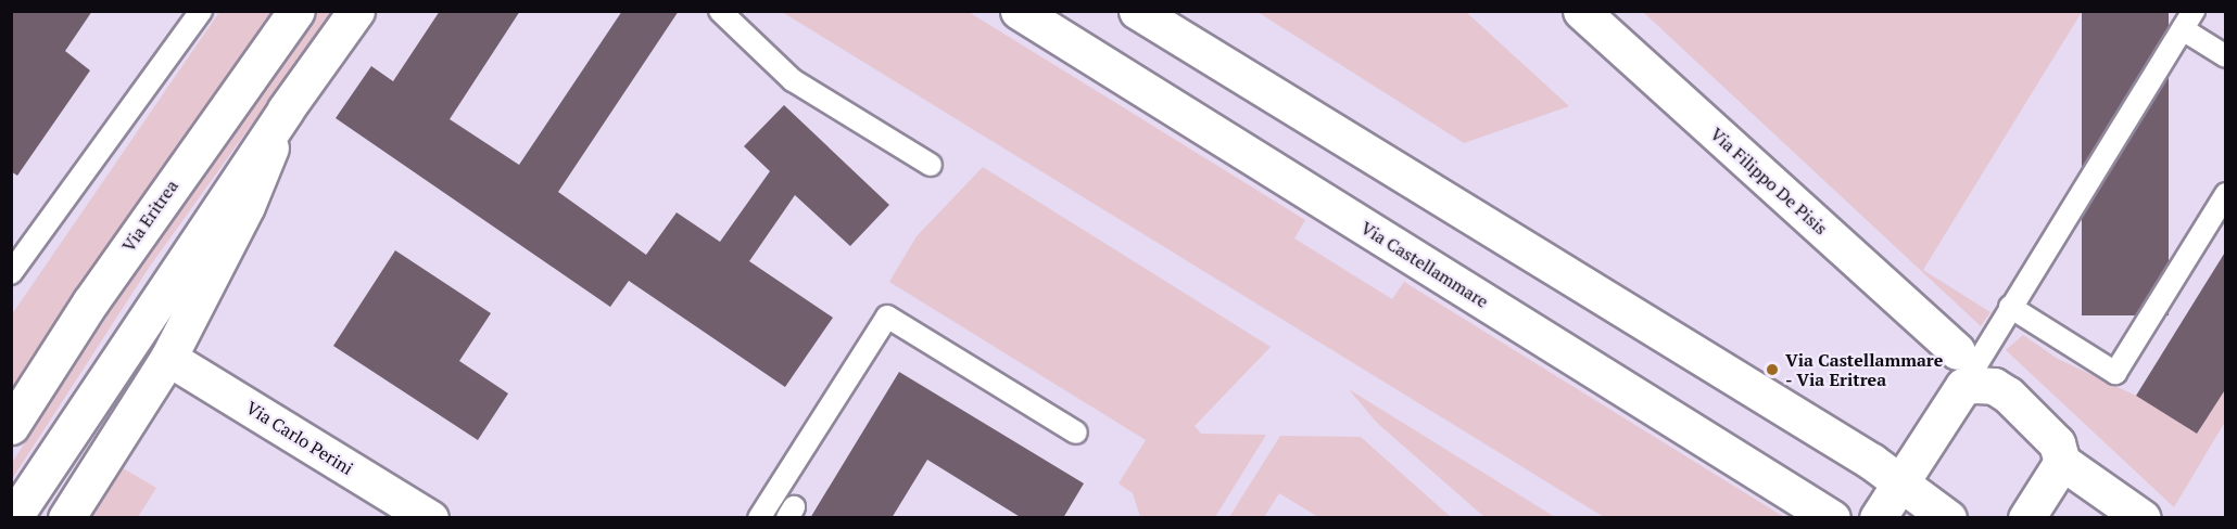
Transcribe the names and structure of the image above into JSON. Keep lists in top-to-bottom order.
{
  "streets": {
    "street": [
      "Via Filippo De Pisis",
      "Via Eritrea",
      "Via Castellammare",
      "Via Carlo Perini"
    ]
  },
  "places": ["Via Castellammare - Via Eritrea"]
}
